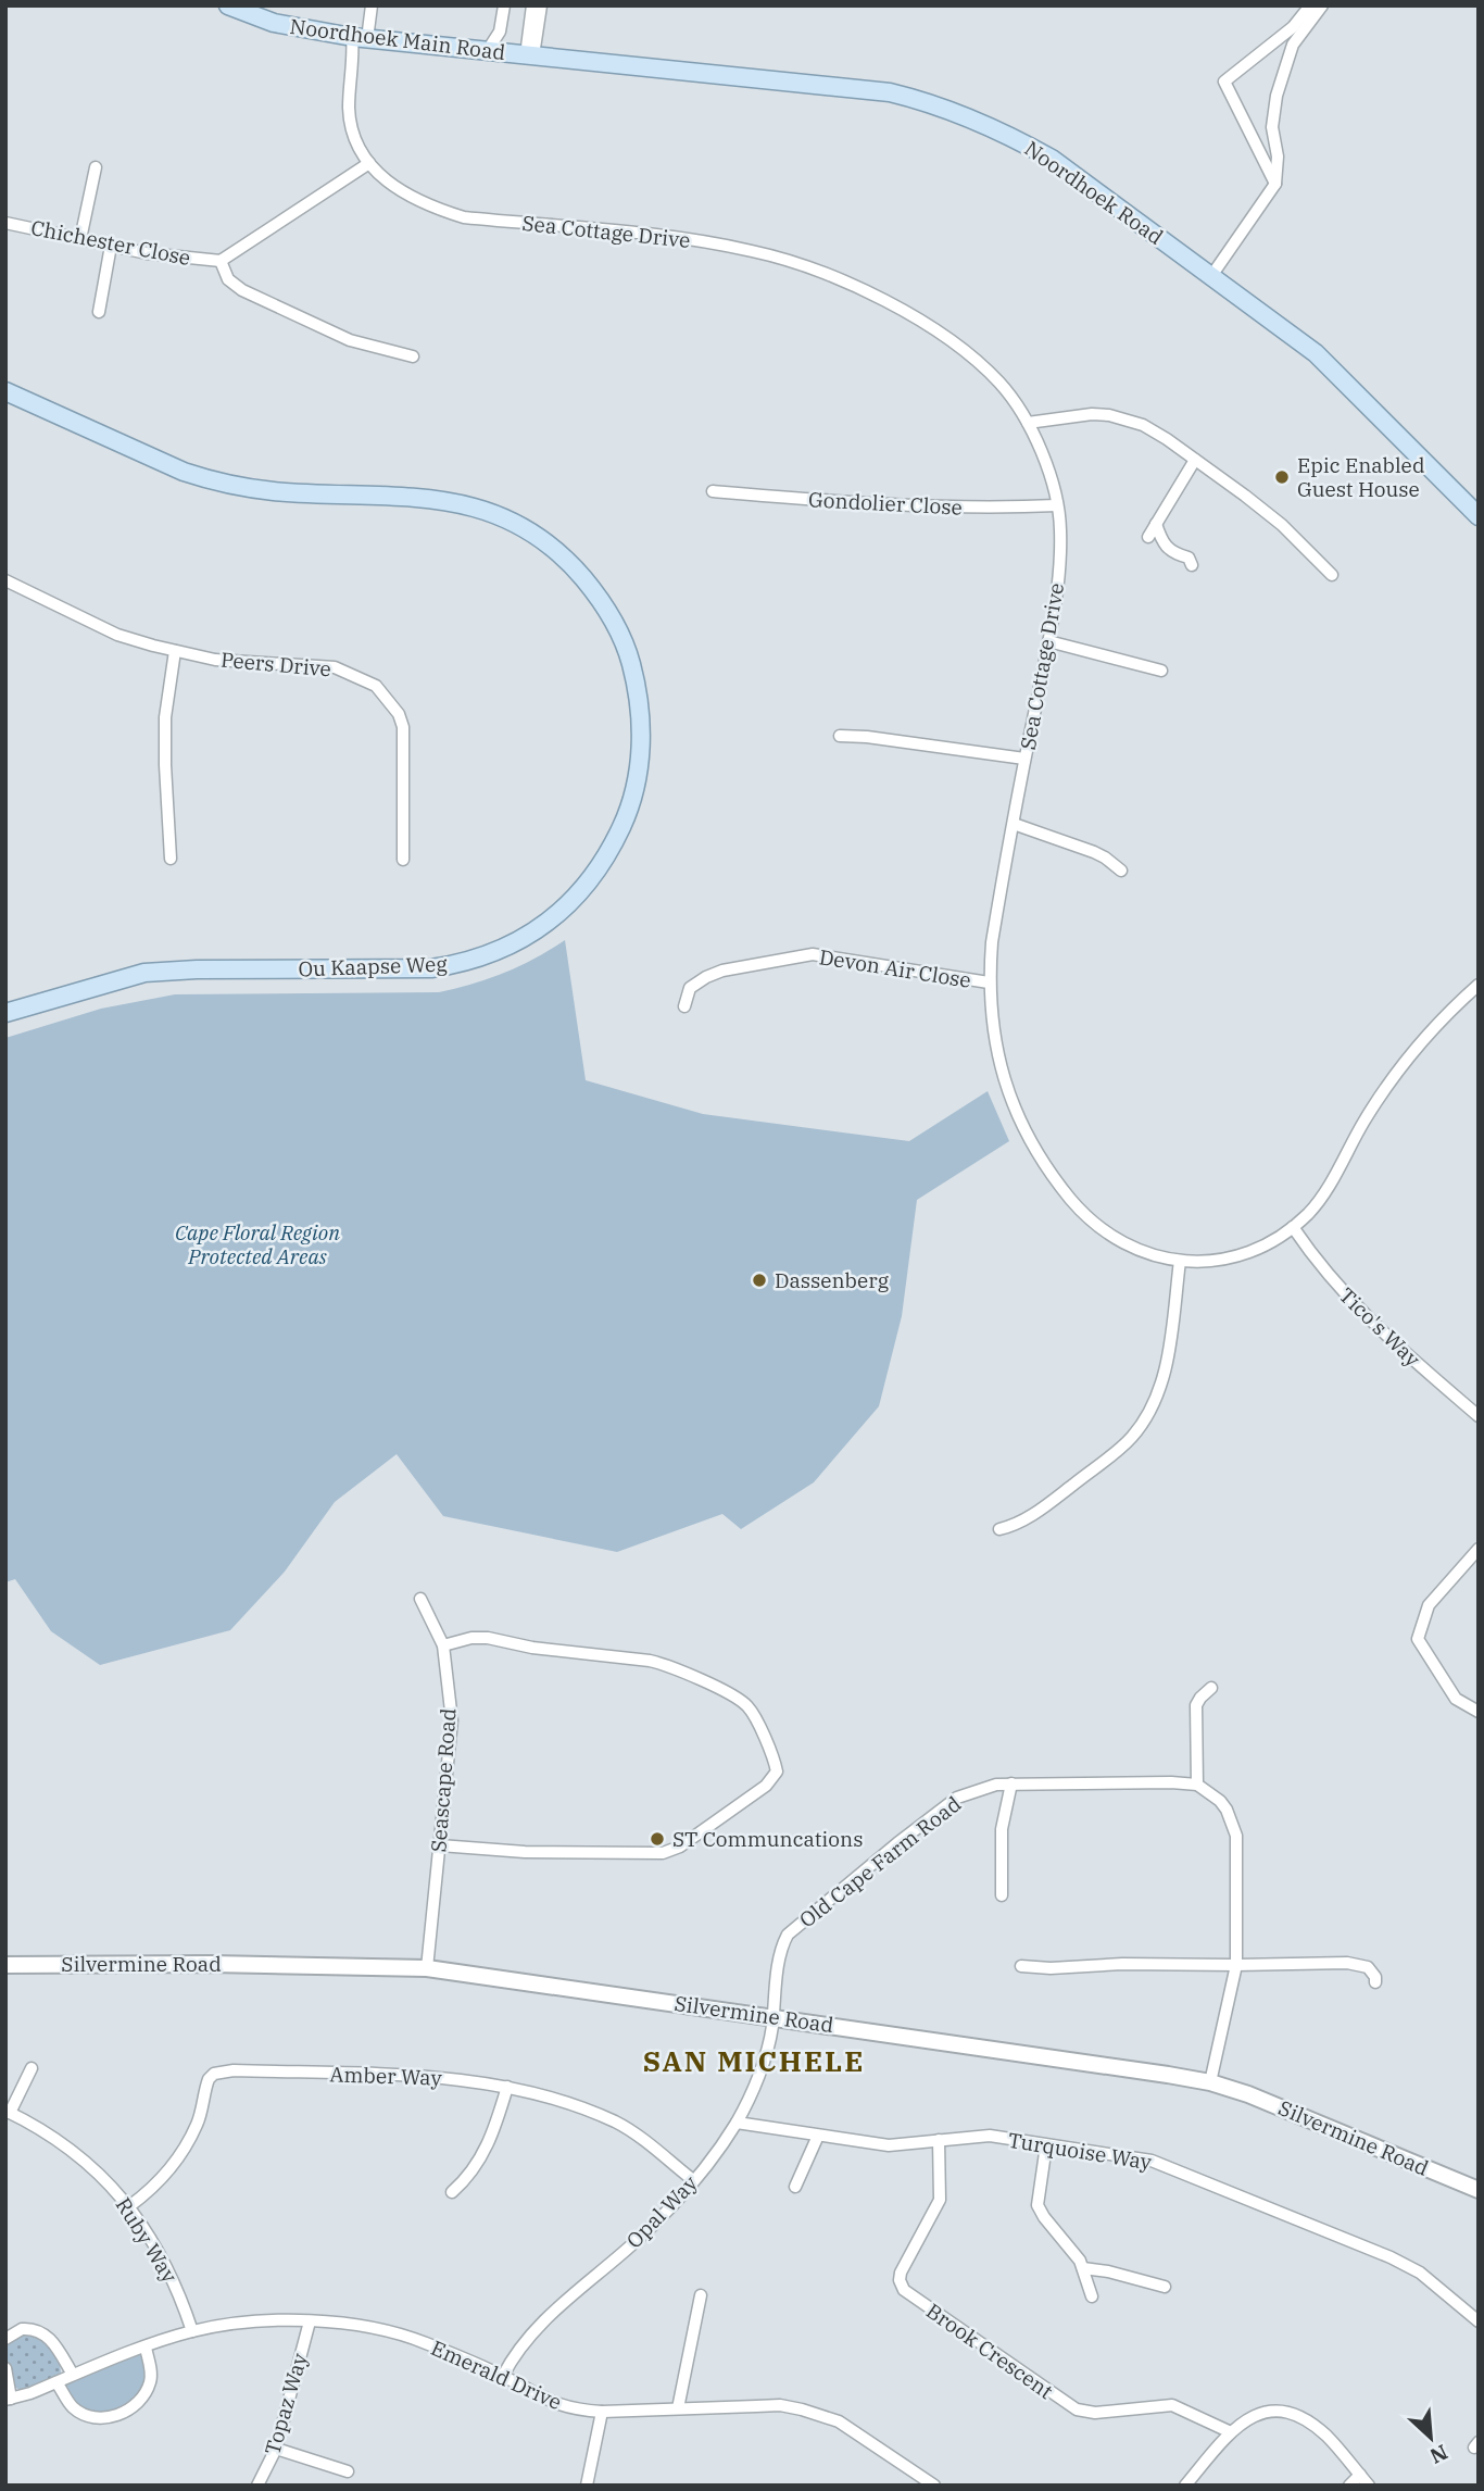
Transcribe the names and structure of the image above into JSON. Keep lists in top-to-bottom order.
{
  "streets": {
    "main road": ["Noordhoek Main Road", "Noordhoek Road", "Ou Kaapse Weg"],
    "street": [
      "Sea Cottage Drive",
      "Chichester Close",
      "Gondolier Close",
      "Peers Drive",
      "Devon Air Close",
      "Tico's Way",
      "Seascape Road",
      "Old Cape Farm Road",
      "Silvermine Road",
      "Amber Way",
      "Turquoise Way",
      "Opal Way",
      "Ruby Way",
      "Brook Crescent",
      "Emerald Drive",
      "Topaz Way"
    ]
  },
  "crossings": [
    ["Noordhoek Main Road", "Noordhoek Road"],
    ["Noordhoek Main Road", "Sea Cottage Drive"],
    ["Sea Cottage Drive", "Chichester Close"],
    ["Sea Cottage Drive", "Gondolier Close"],
    ["Sea Cottage Drive", "Devon Air Close"],
    ["Sea Cottage Drive", "Tico's Way"],
    ["Seascape Road", "Silvermine Road"],
    ["Old Cape Farm Road", "Silvermine Road"],
    ["Old Cape Farm Road", "Opal Way"],
    ["Silvermine Road", "Opal Way"],
    ["Amber Way", "Opal Way"],
    ["Amber Way", "Ruby Way"],
    ["Turquoise Way", "Opal Way"],
    ["Turquoise Way", "Brook Crescent"],
    ["Opal Way", "Emerald Drive"],
    ["Ruby Way", "Emerald Drive"],
    ["Emerald Drive", "Topaz Way"]
  ],
  "districts": ["SAN MICHELE"],
  "parks": ["Cape Floral Region Protected Areas"],
  "places": ["Epic Enabled Guest House", "Dassenberg", "ST Communcations"],
  "north": "bottom right"
}
